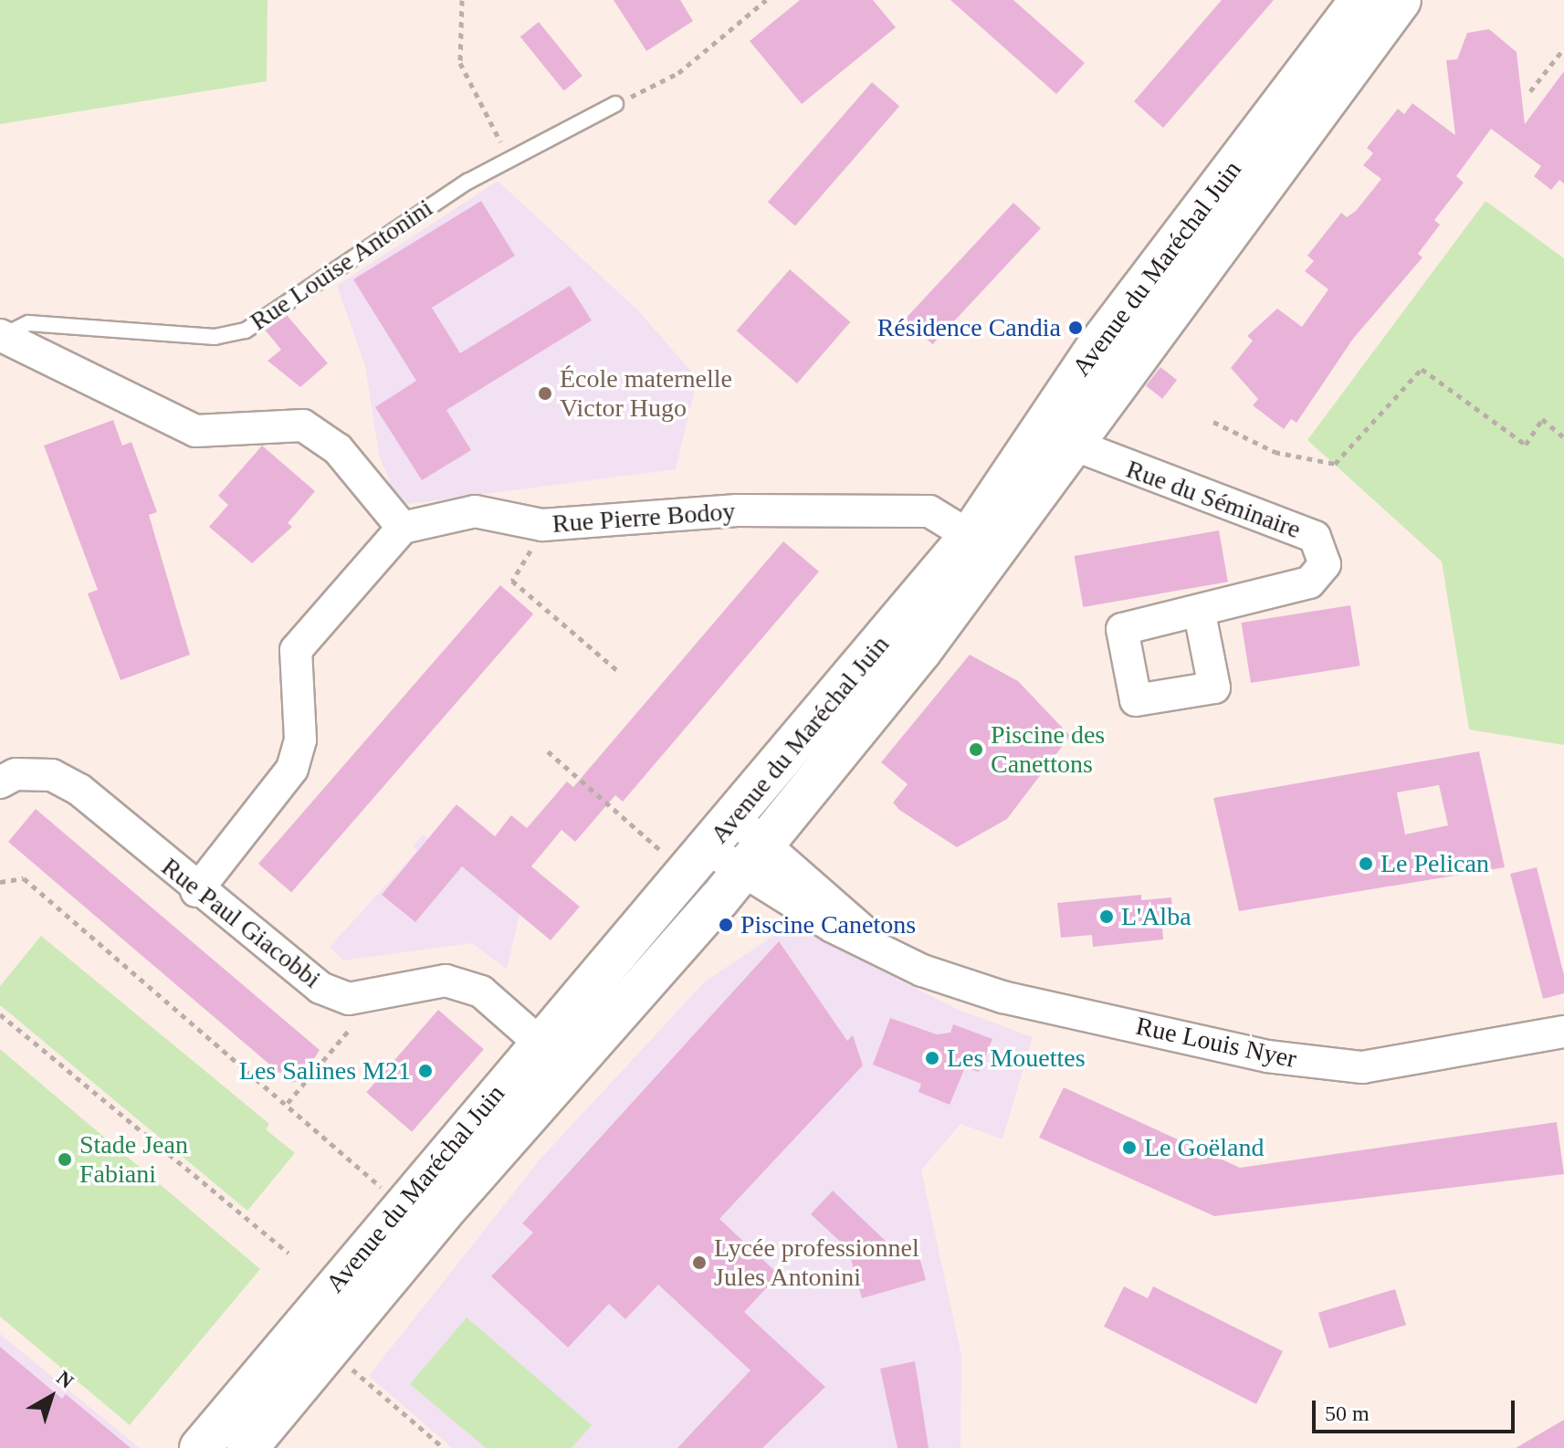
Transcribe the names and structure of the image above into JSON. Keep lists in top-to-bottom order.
{
  "streets": {
    "main road": ["Avenue du Maréchal Juin"],
    "street": [
      "Rue du Séminaire",
      "Rue Pierre Bodoy",
      "Rue Paul Giacobbi",
      "Rue Louis Nyer"
    ],
    "lane": ["Rue Louise Antonini"]
  },
  "crossings": [
    ["Avenue du Maréchal Juin", "Rue du Séminaire"],
    ["Avenue du Maréchal Juin", "Rue Pierre Bodoy"],
    ["Avenue du Maréchal Juin", "Rue Paul Giacobbi"],
    ["Avenue du Maréchal Juin", "Rue Louis Nyer"]
  ],
  "places": [
    "Résidence Candia",
    "École maternelle Victor Hugo",
    "Piscine des Canettons",
    "Le Pelican",
    "L'Alba",
    "Piscine Canetons",
    "Les Mouettes",
    "Les Salines M21",
    "Le Goëland",
    "Stade Jean Fabiani",
    "Lycée professionnel Jules Antonini"
  ],
  "scale_bar": "50 m",
  "north": "top right"
}
